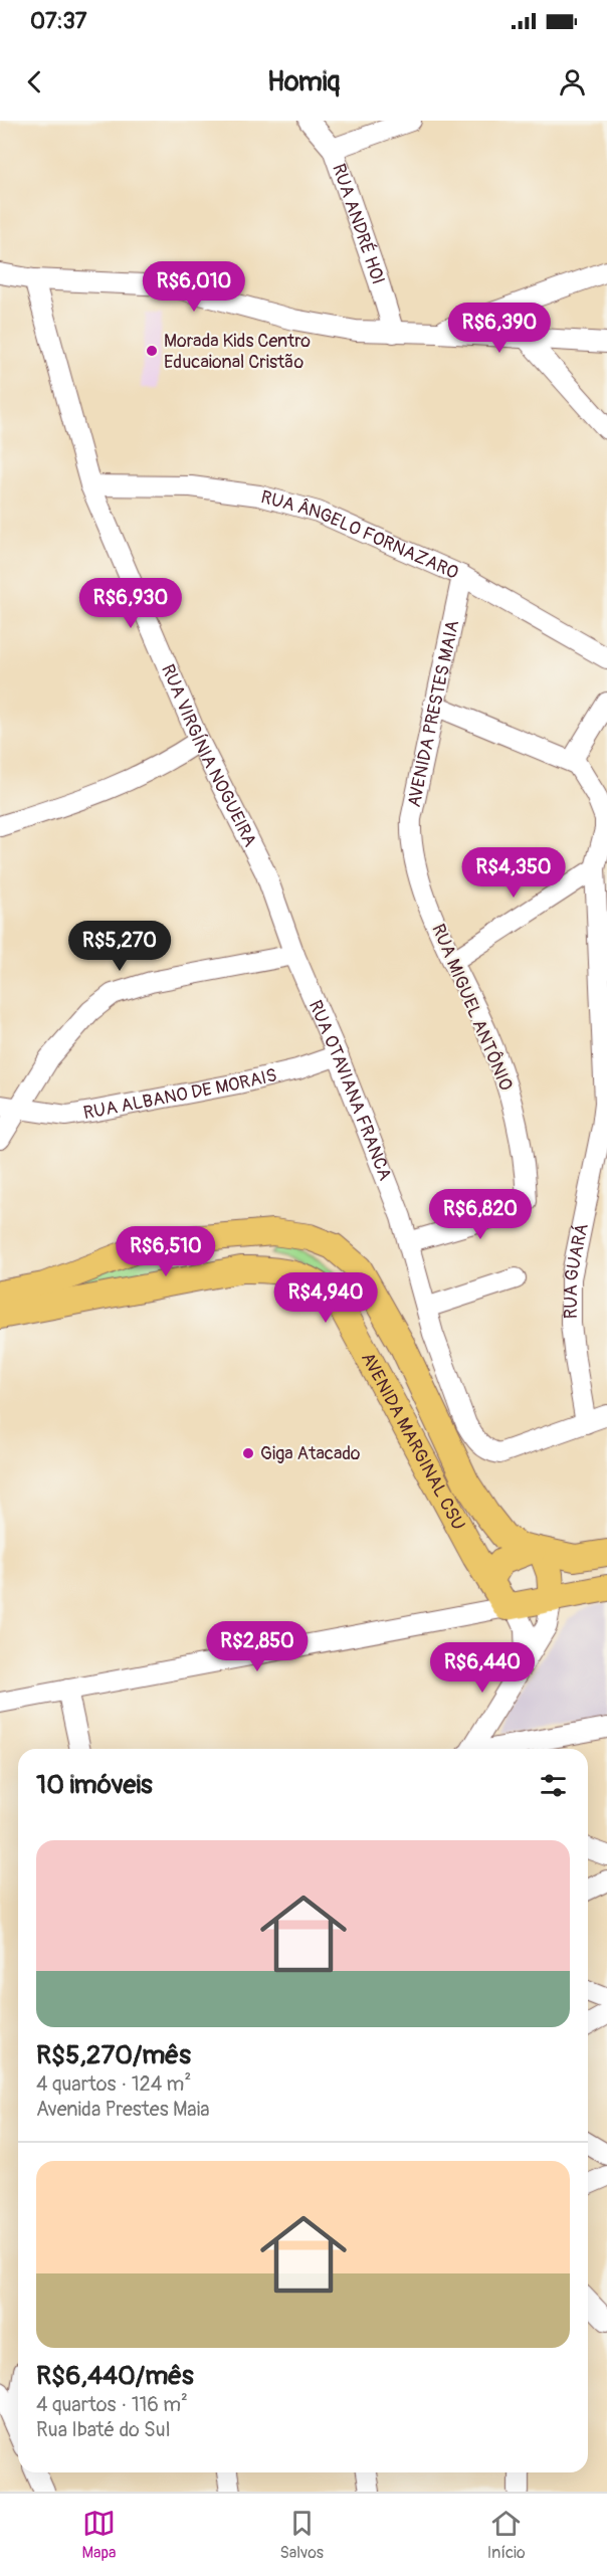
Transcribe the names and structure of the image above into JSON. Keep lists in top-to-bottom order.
{
  "streets": {
    "main road": ["AVENIDA MARGINAL CSU"],
    "street": [
      "RUA ANDRÉ HOI",
      "RUA ÂNGELO FORNAZARO",
      "AVENIDA PRESTES MAIA",
      "RUA VIRGÍNIA NOGUEIRA",
      "RUA MIGUEL ANTÔNIO",
      "RUA OTAVIANA FRANCA",
      "RUA ALBANO DE MORAIS",
      "RUA GUARÁ"
    ]
  },
  "crossings": [
    ["RUA ÂNGELO FORNAZARO", "AVENIDA PRESTES MAIA"],
    ["RUA ÂNGELO FORNAZARO", "RUA VIRGÍNIA NOGUEIRA"],
    ["AVENIDA PRESTES MAIA", "RUA MIGUEL ANTÔNIO"],
    ["RUA VIRGÍNIA NOGUEIRA", "RUA OTAVIANA FRANCA"],
    ["RUA MIGUEL ANTÔNIO", "RUA OTAVIANA FRANCA"],
    ["RUA OTAVIANA FRANCA", "RUA ALBANO DE MORAIS"],
    ["RUA OTAVIANA FRANCA", "RUA GUARÁ"]
  ],
  "places": ["Morada Kids Centro Educaional Cristão", "Giga Atacado"],
  "page": {
    "status": "07:37",
    "header": "Homiq",
    "price": [
      "R$6,010",
      "R$6,390",
      "R$6,930",
      "R$4,350",
      "R$5,270",
      "R$6,820",
      "R$6,510",
      "R$4,940",
      "R$2,850",
      "R$6,440"
    ],
    "heading": "10 imóveis",
    "list": [
      {
        "name": "R$5,270/mês",
        "note": "4 quartos · 124 m² · Avenida Prestes Maia"
      },
      {
        "name": "R$6,440/mês",
        "note": "4 quartos · 116 m² · Rua Ibaté do Sul"
      }
    ],
    "tabs": ["Mapa", "Salvos", "Início"]
  }
}
